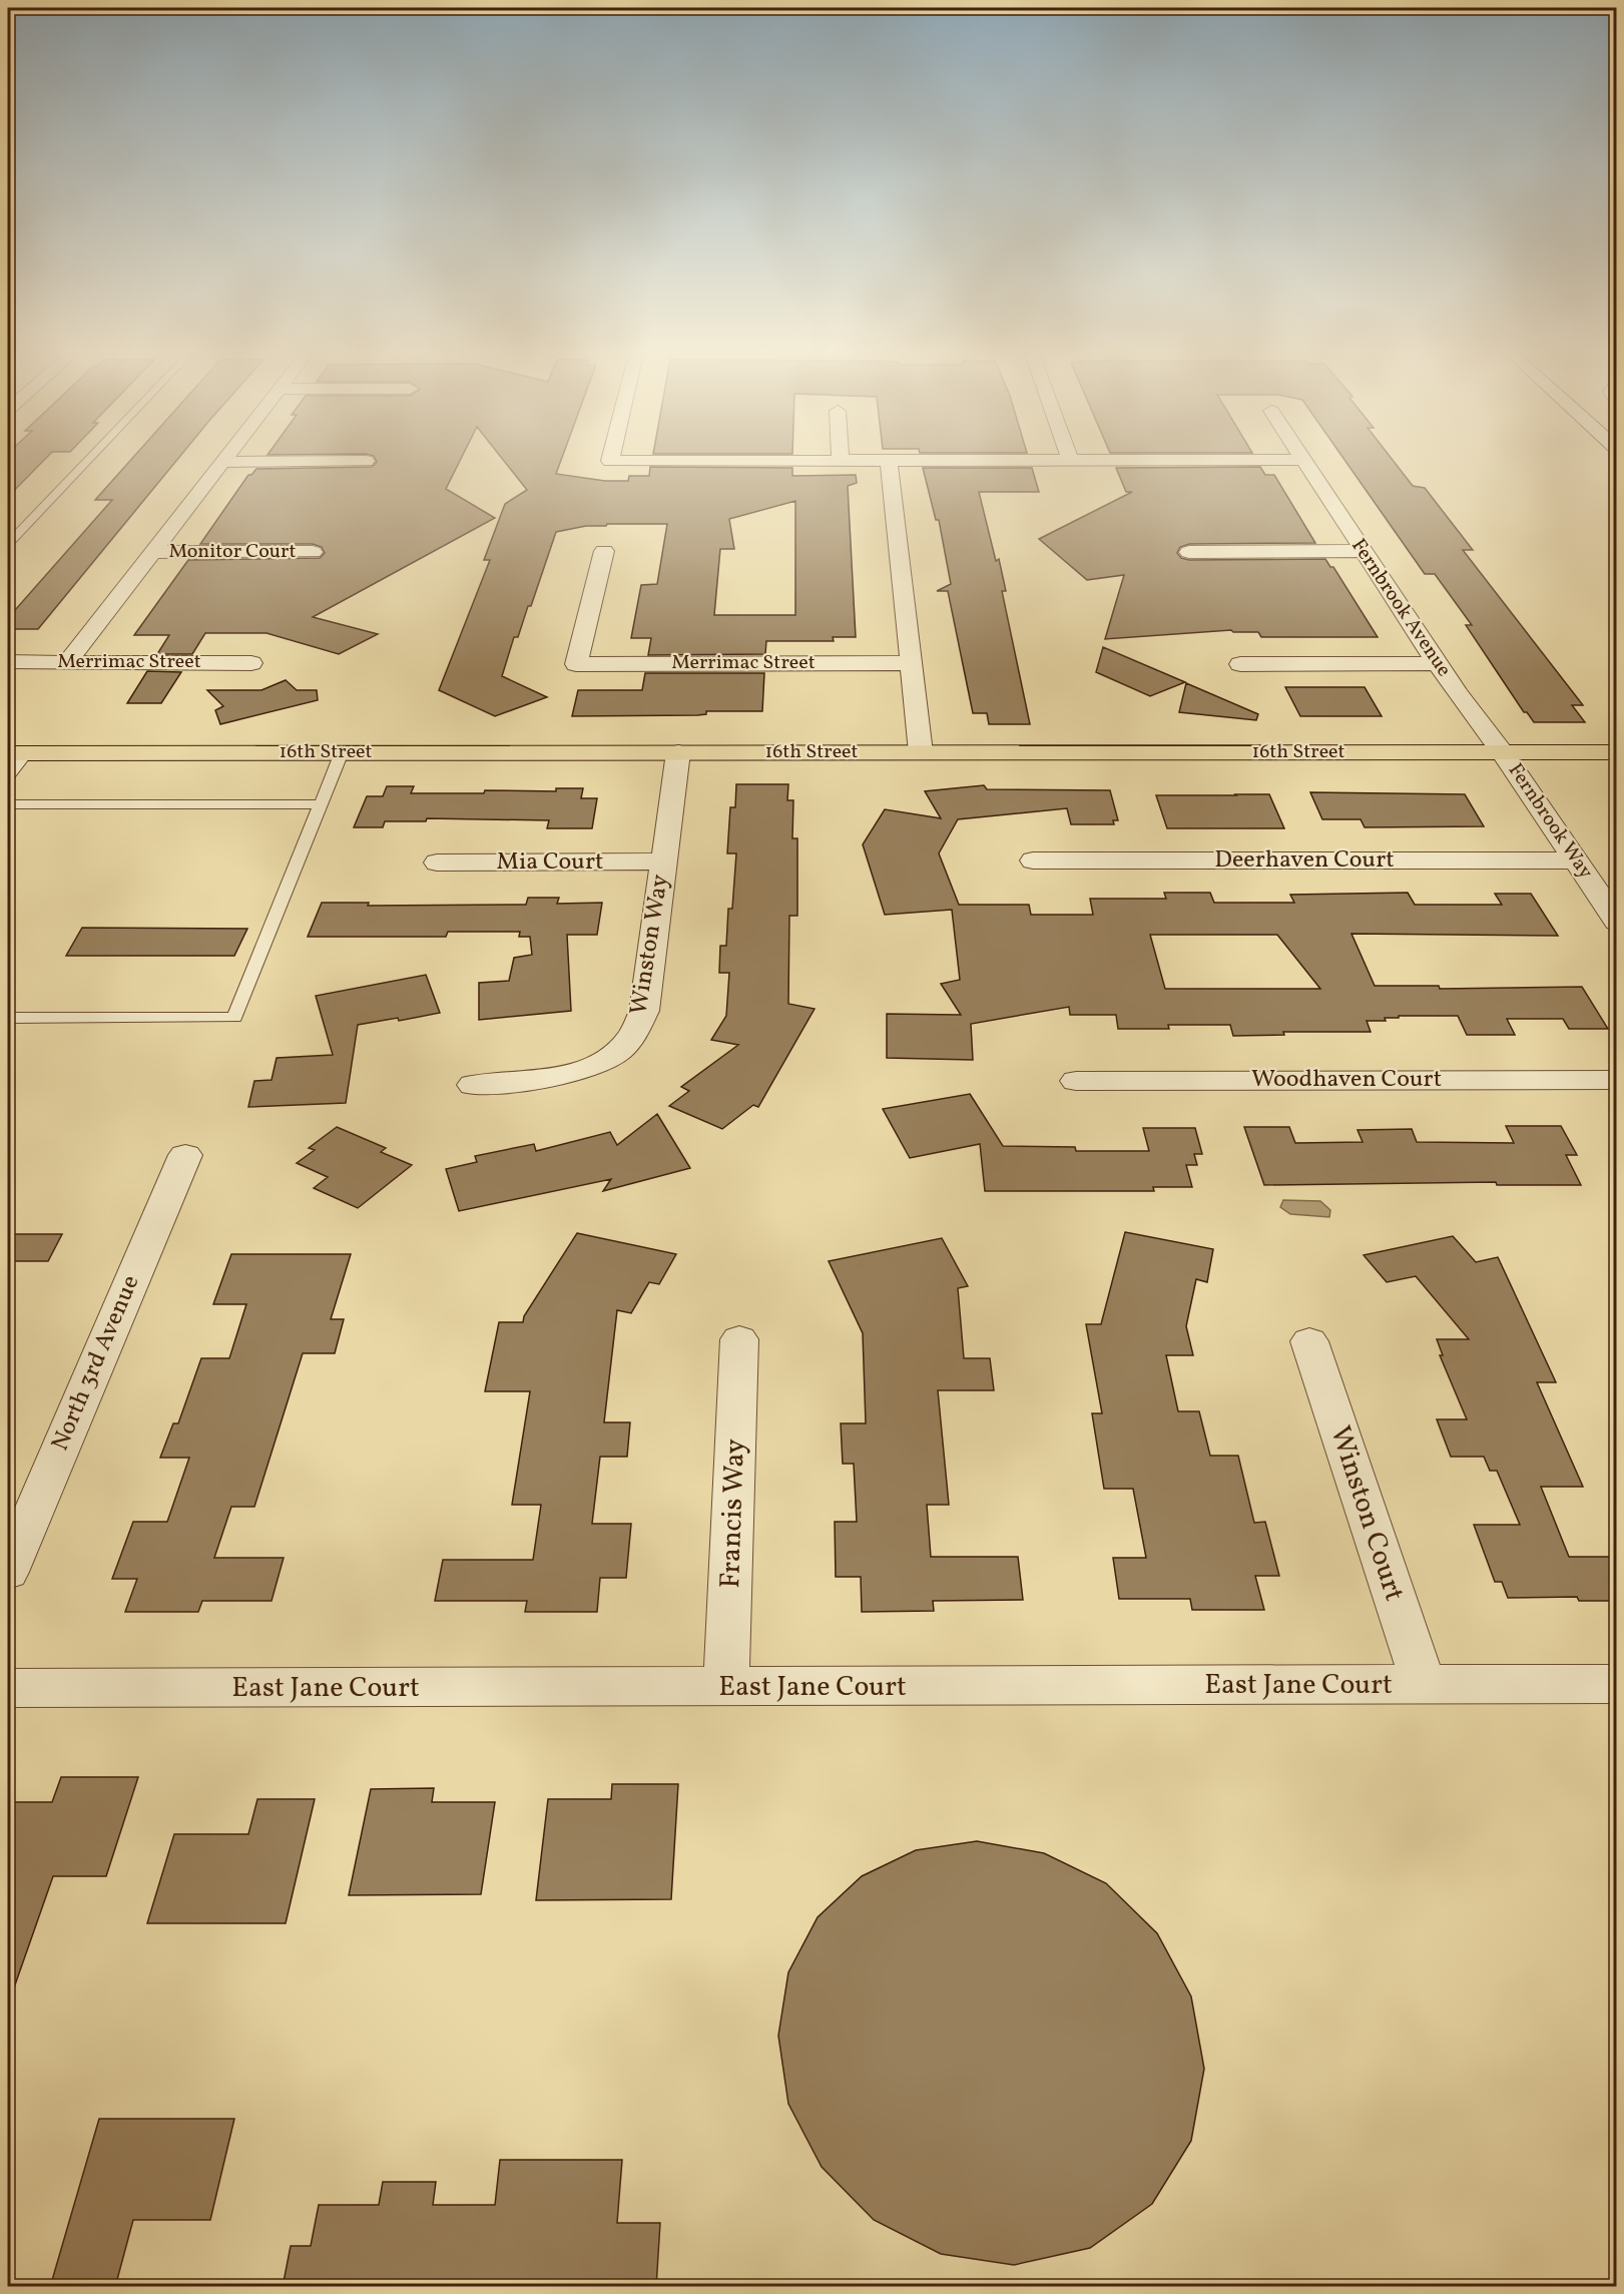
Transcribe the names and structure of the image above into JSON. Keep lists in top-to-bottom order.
{
  "streets": {
    "main road": ["16th Street"],
    "street": [
      "Monitor Court",
      "Fernbrook Avenue",
      "Merrimac Street",
      "Fernbrook Way",
      "Deerhaven Court",
      "Mia Court",
      "Winston Way",
      "Woodhaven Court",
      "North 3rd Avenue",
      "Francis Way",
      "Winston Court",
      "East Jane Court"
    ]
  },
  "crossings": [
    ["Fernbrook Avenue", "16th Street"],
    ["Fernbrook Avenue", "Fernbrook Way"],
    ["16th Street", "Fernbrook Way"],
    ["16th Street", "Winston Way"],
    ["Fernbrook Way", "Deerhaven Court"],
    ["Mia Court", "Winston Way"],
    ["Francis Way", "East Jane Court"],
    ["Winston Court", "East Jane Court"]
  ]
}
